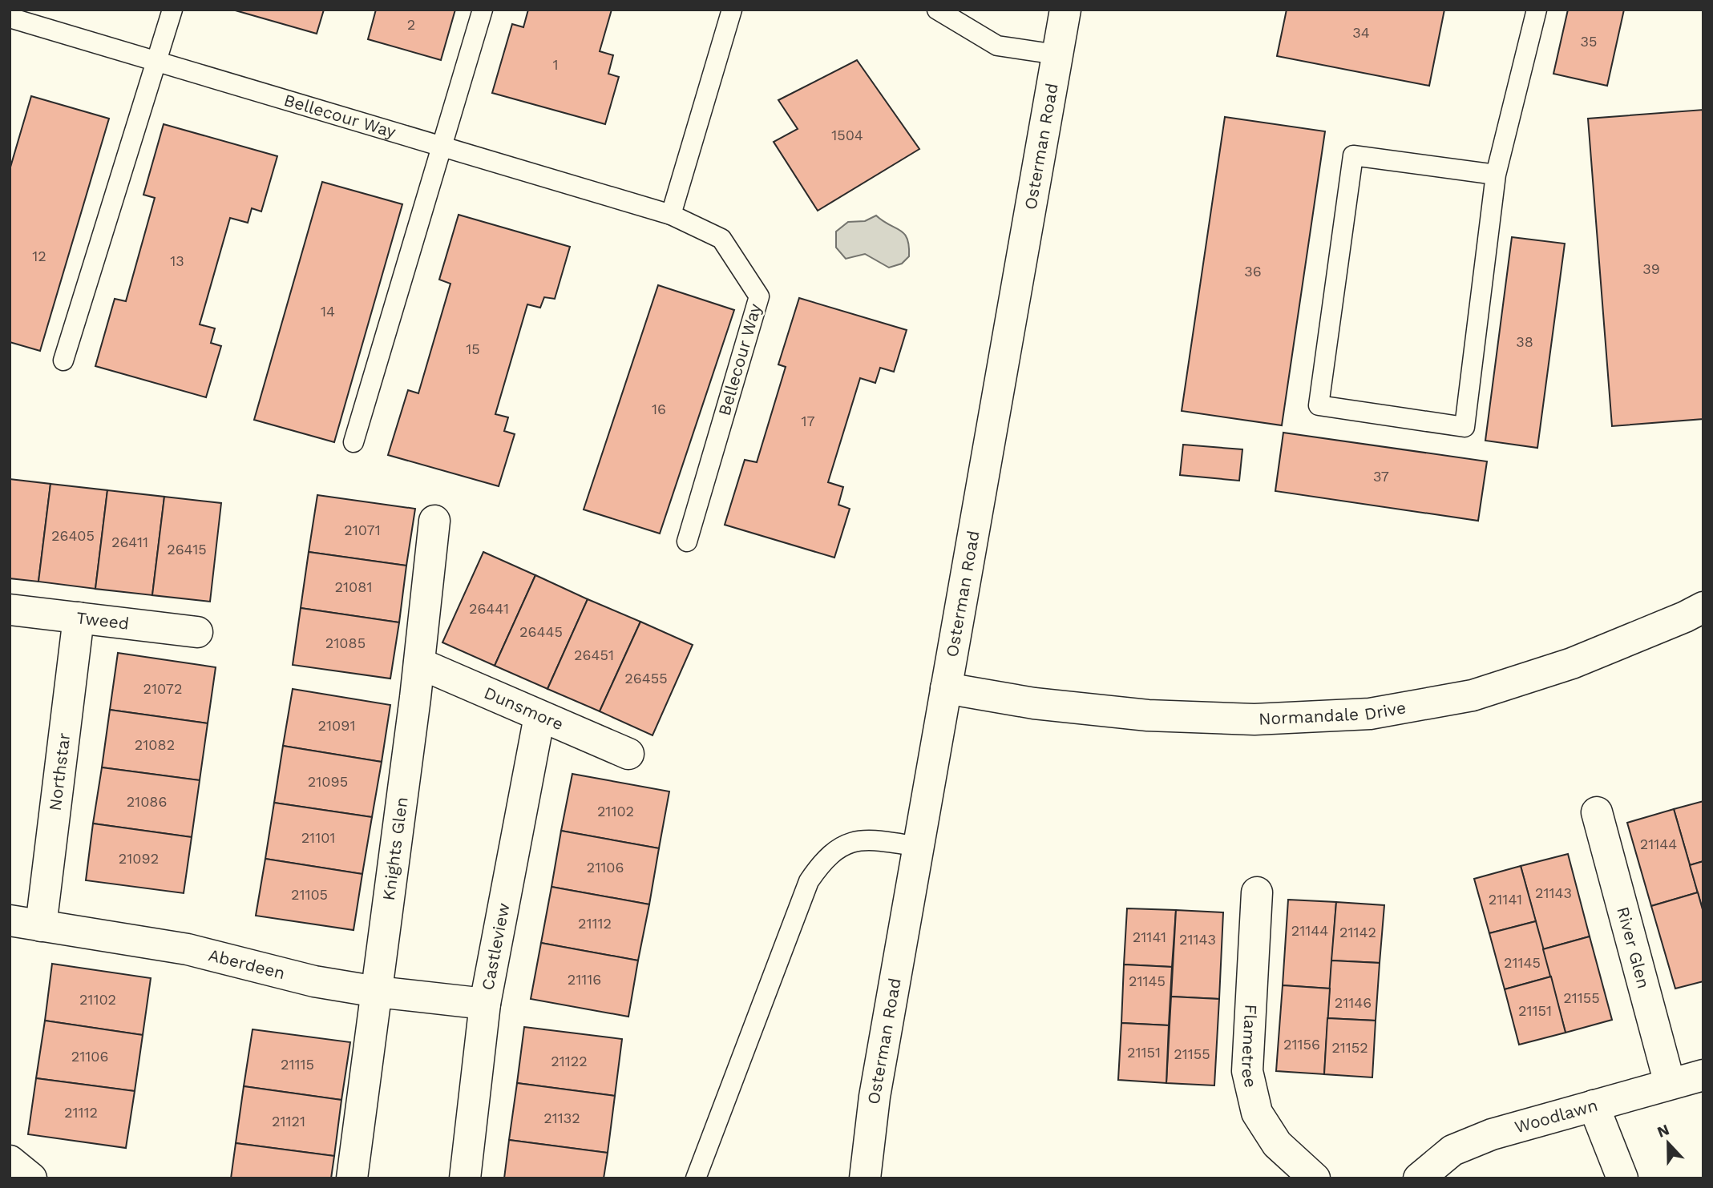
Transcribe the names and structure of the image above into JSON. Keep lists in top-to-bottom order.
{
  "streets": {
    "street": [
      "Osterman Road",
      "Tweed",
      "Dunsmore",
      "Normandale Drive",
      "Northstar",
      "Knights Glen",
      "Castleview",
      "River Glen",
      "Aberdeen",
      "Flametree",
      "Woodlawn"
    ],
    "lane": ["Bellecour Way"]
  },
  "crossings": [
    ["Osterman Road", "Normandale Drive"],
    ["Tweed", "Northstar"],
    ["Dunsmore", "Knights Glen"],
    ["Dunsmore", "Castleview"],
    ["Northstar", "Aberdeen"],
    ["Knights Glen", "Aberdeen"],
    ["Castleview", "Aberdeen"],
    ["River Glen", "Woodlawn"]
  ],
  "house_numbers": [
    "2",
    "34",
    "35",
    "1",
    "1504",
    "12",
    "13",
    "39",
    "36",
    "14",
    "38",
    "15",
    "16",
    "17",
    "37",
    "21071",
    "26405",
    "26411",
    "26415",
    "21081",
    "26441",
    "26445",
    "21085",
    "26451",
    "26455",
    "21072",
    "21091",
    "21082",
    "21095",
    "21086",
    "21102",
    "21101",
    "21144",
    "21092",
    "21106",
    "21143",
    "21105",
    "21141",
    "21112",
    "21144",
    "21142",
    "21141",
    "21143",
    "21145",
    "21116",
    "21145",
    "21155",
    "21102",
    "21146",
    "21151",
    "21156",
    "21152",
    "21151",
    "21155",
    "21106",
    "21122",
    "21115",
    "21112",
    "21132",
    "21121"
  ],
  "north": "top"
}
